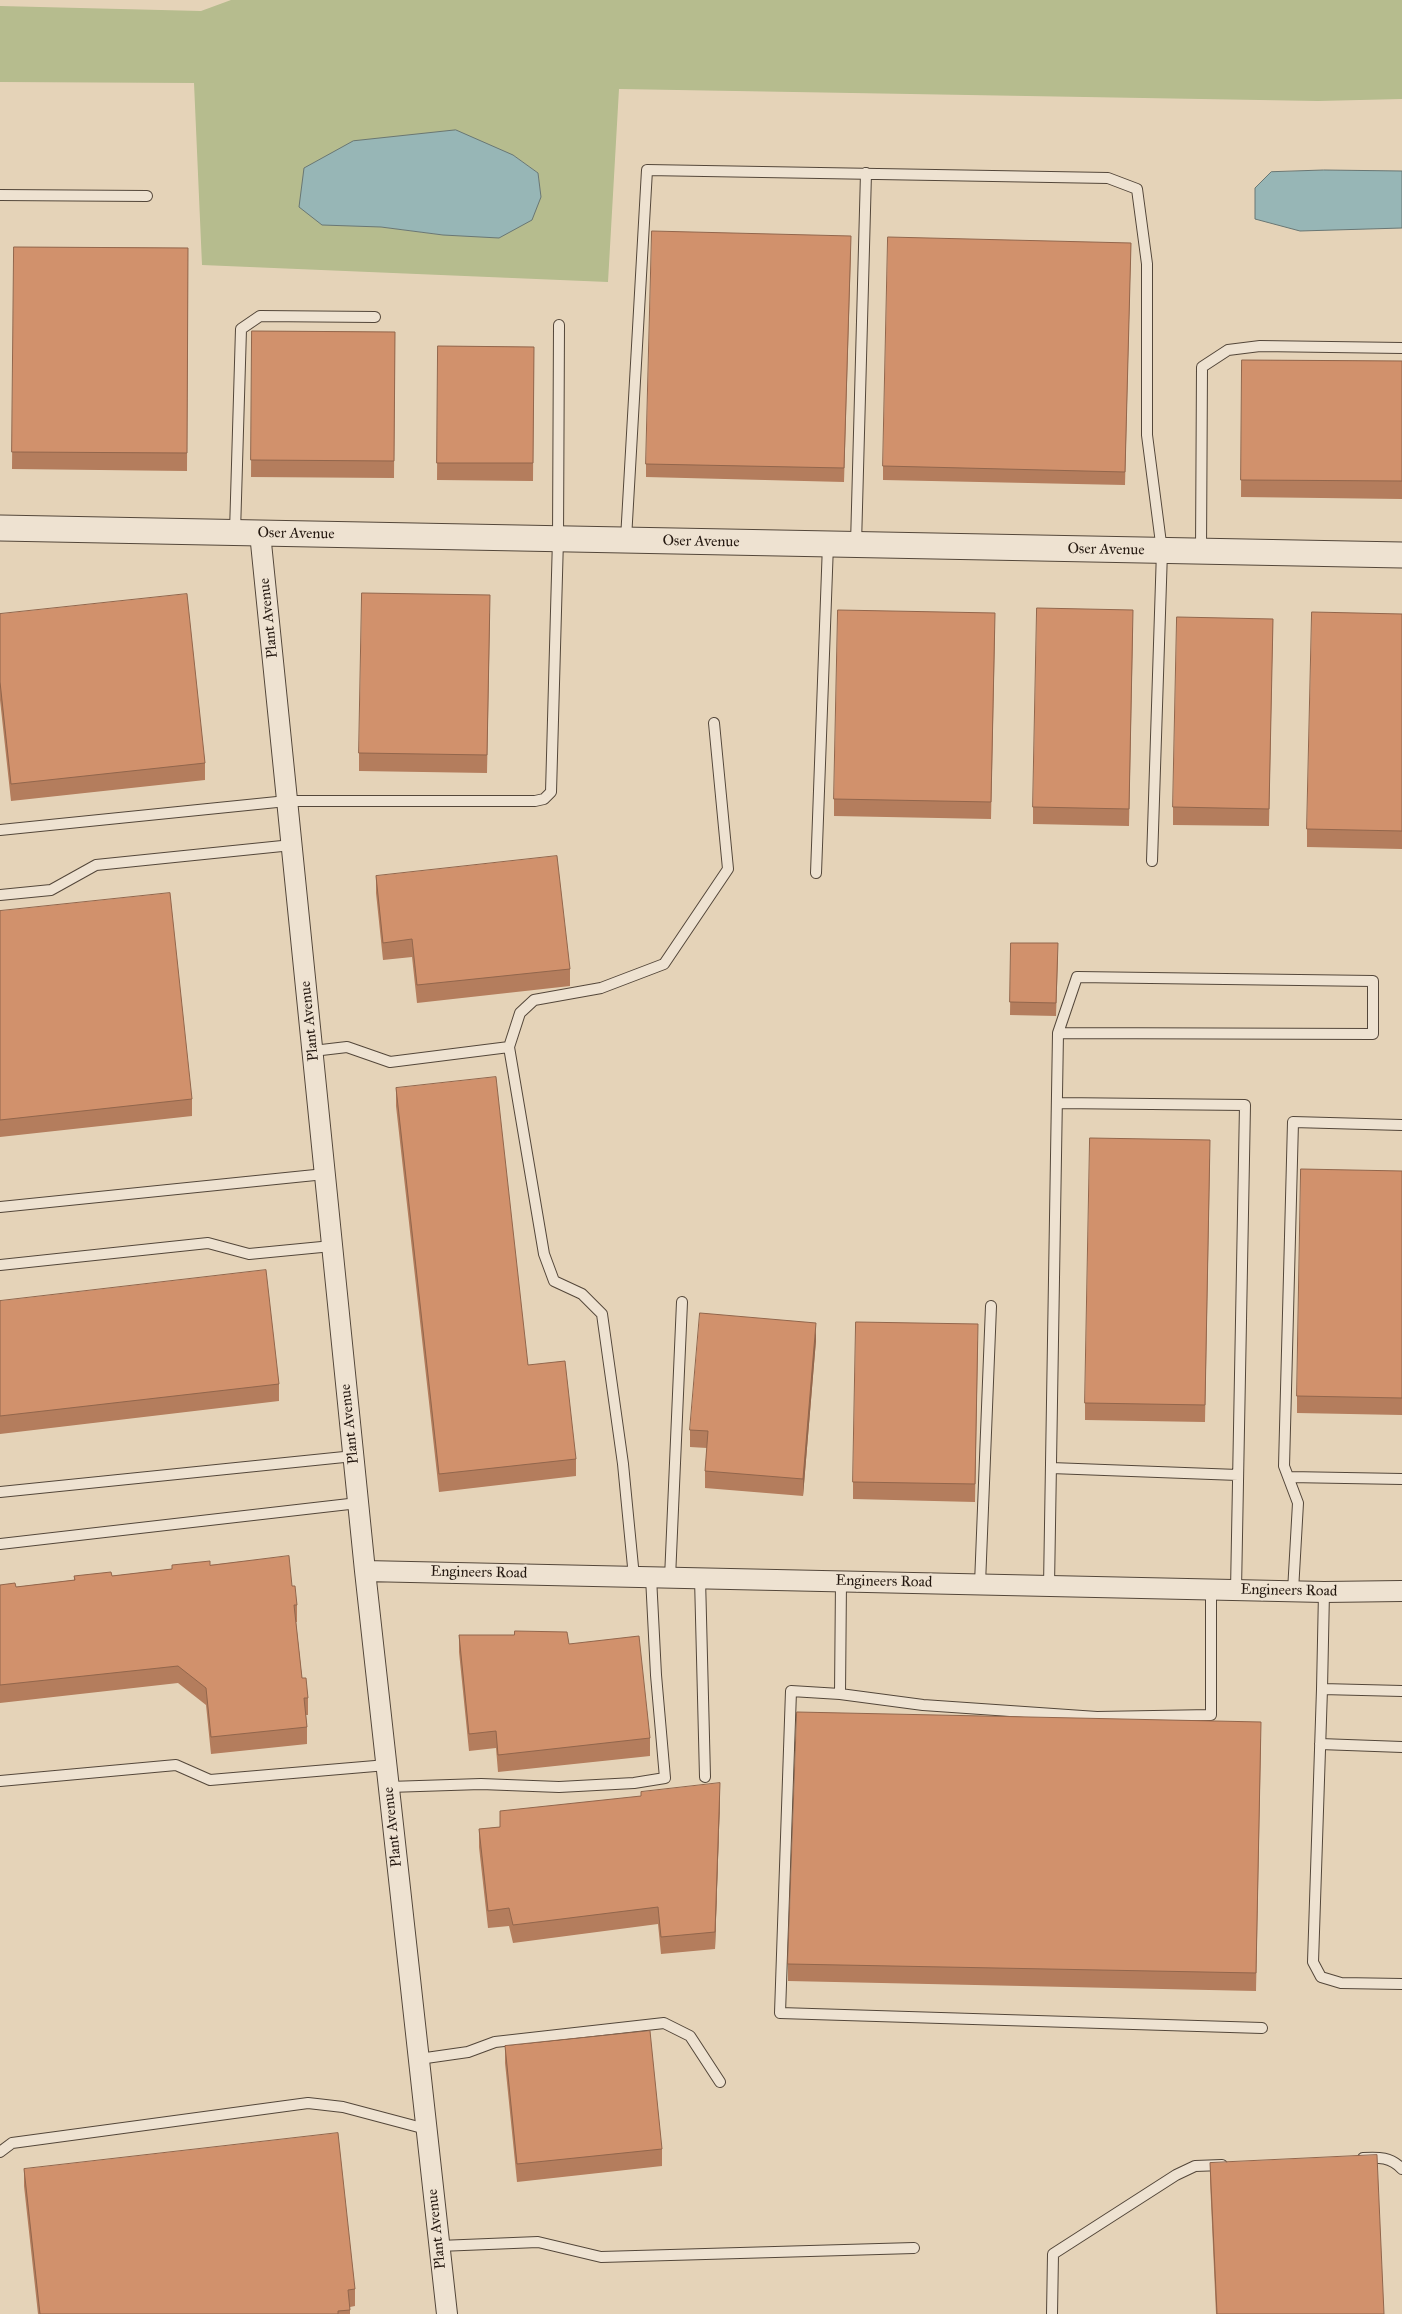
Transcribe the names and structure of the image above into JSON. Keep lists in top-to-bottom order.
{
  "streets": {
    "street": ["Oser Avenue", "Plant Avenue", "Engineers Road"]
  },
  "crossings": [
    ["Oser Avenue", "Plant Avenue"],
    ["Plant Avenue", "Engineers Road"]
  ]
}
